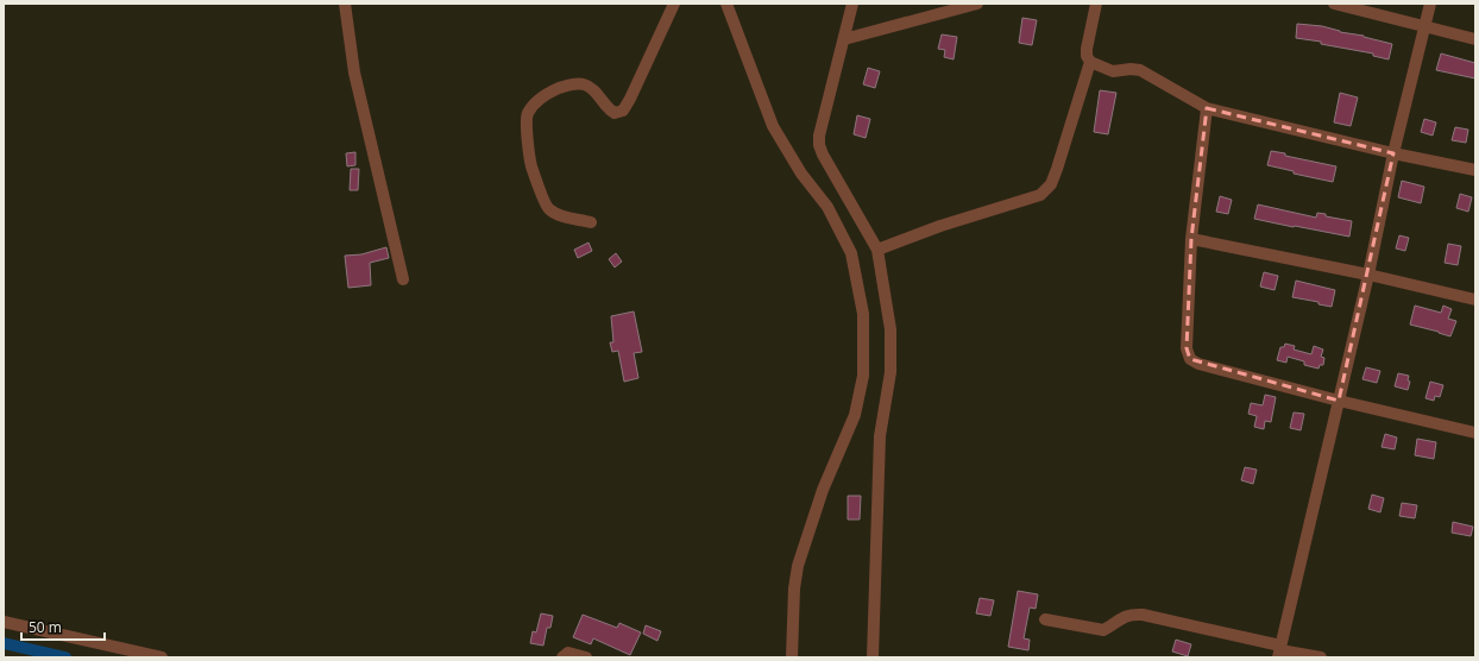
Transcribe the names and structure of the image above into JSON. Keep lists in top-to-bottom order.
{
  "scale_bar": "50 m"
}
